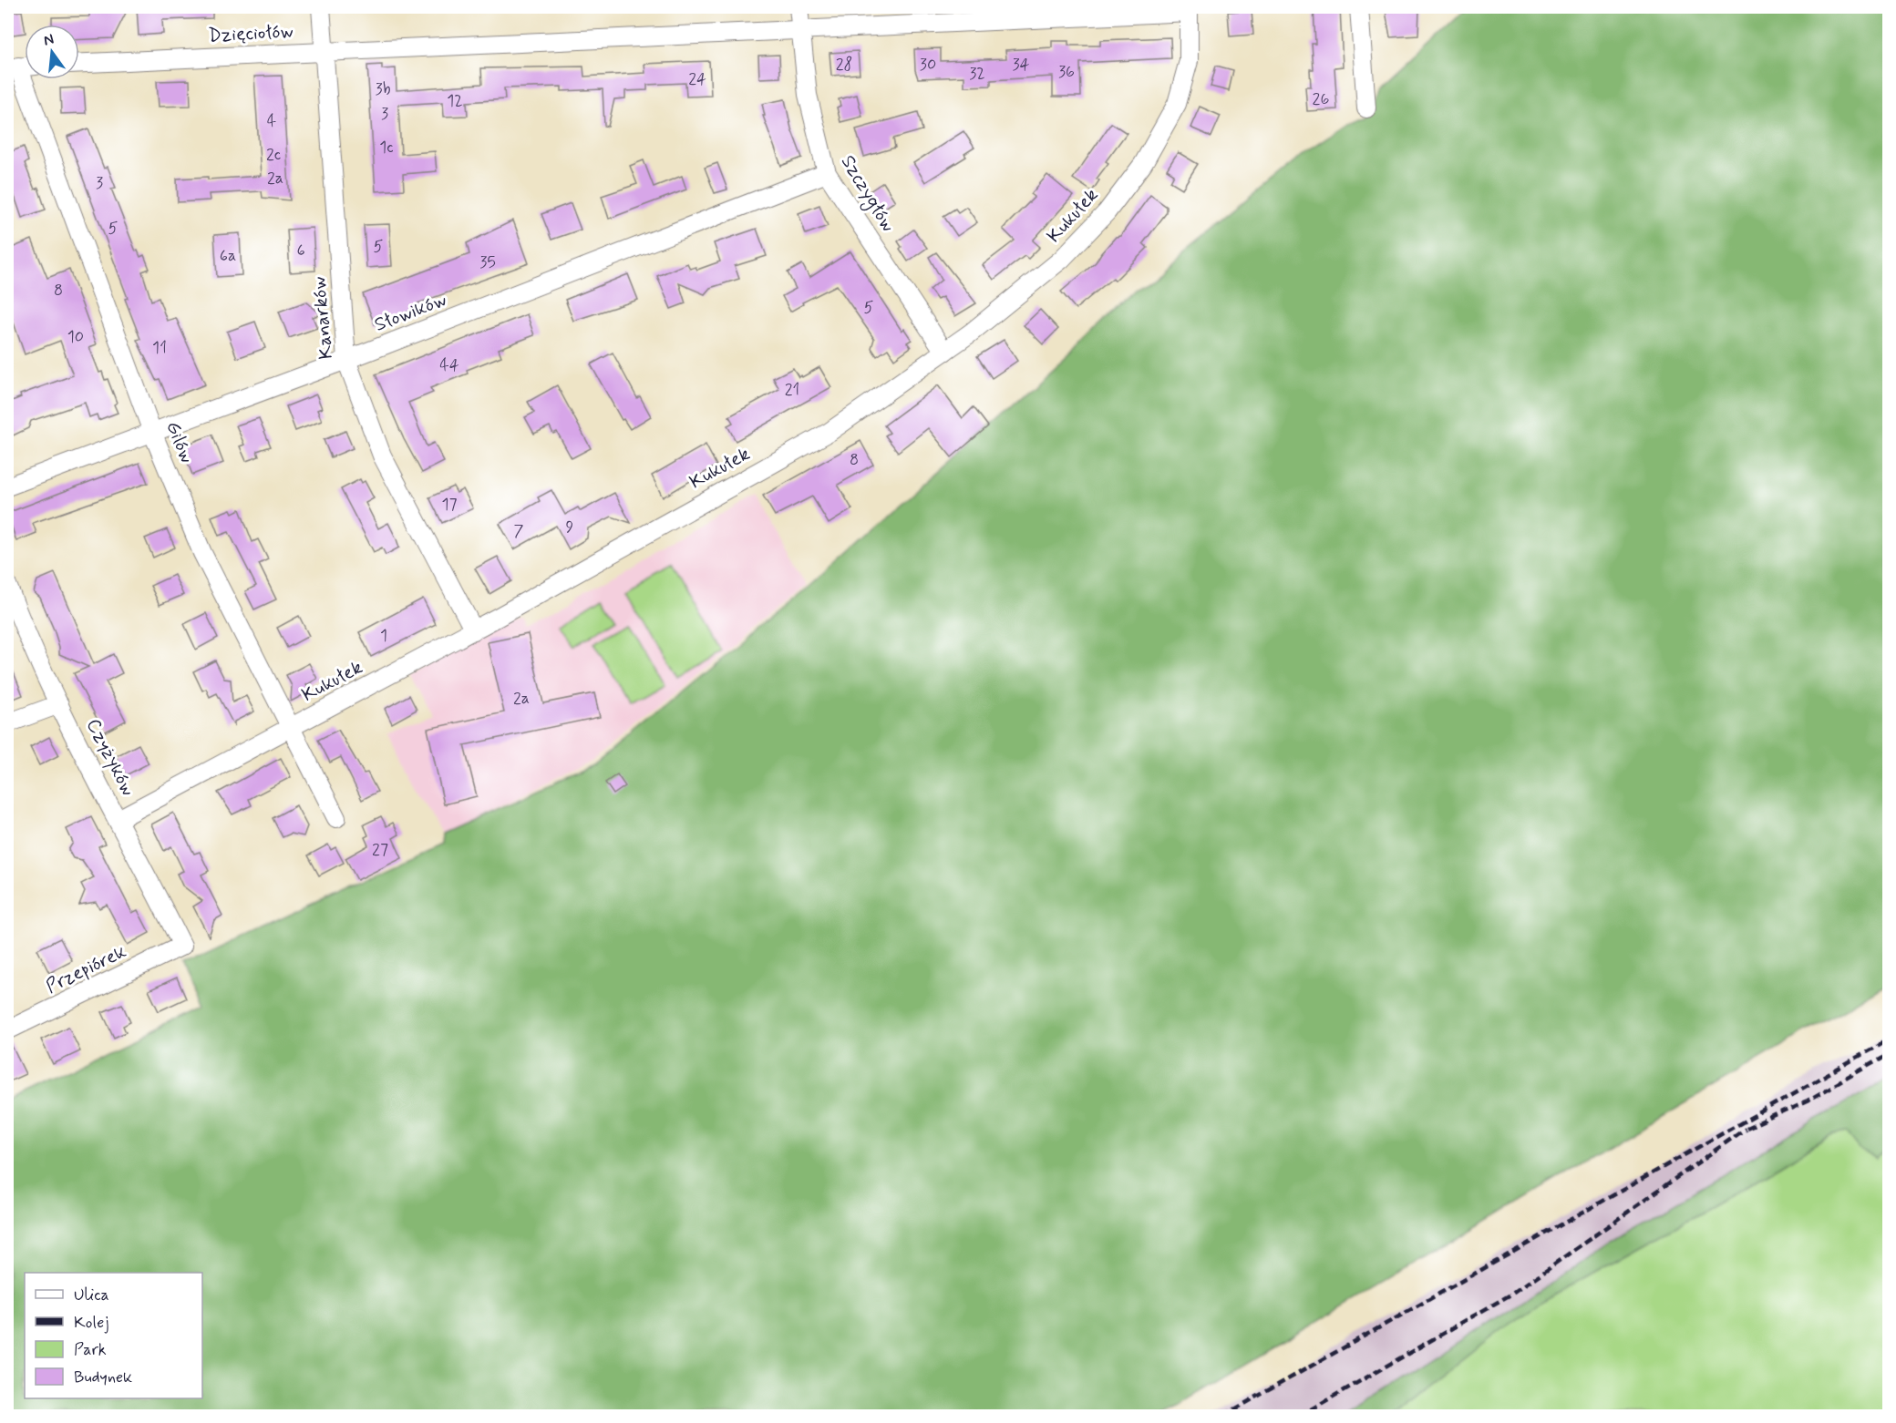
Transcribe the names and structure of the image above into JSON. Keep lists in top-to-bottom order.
{
  "streets": {
    "street": [
      "Dzięciołów",
      "Szczygłów",
      "Kukułek",
      "Słowików",
      "Kanarków",
      "Gilów",
      "Czyżyków",
      "Przepiórek"
    ]
  },
  "crossings": [
    ["Dzięciołów", "Szczygłów"],
    ["Dzięciołów", "Kukułek"],
    ["Dzięciołów", "Kanarków"],
    ["Szczygłów", "Kukułek"],
    ["Szczygłów", "Słowików"],
    ["Kukułek", "Kanarków"],
    ["Kukułek", "Gilów"],
    ["Kukułek", "Czyżyków"],
    ["Słowików", "Kanarków"],
    ["Słowików", "Gilów"],
    ["Czyżyków", "Przepiórek"]
  ],
  "house_numbers": [
    "28",
    "30",
    "34",
    "36",
    "32",
    "24",
    "3b",
    "26",
    "12",
    "3",
    "4",
    "1c",
    "2c",
    "2a",
    "3",
    "5",
    "5",
    "6",
    "6a",
    "35",
    "8",
    "5",
    "10",
    "11",
    "44",
    "21",
    "8",
    "17",
    "9",
    "7",
    "1",
    "2a",
    "27"
  ],
  "legend": [
    "Ulica",
    "Kolej",
    "Park",
    "Budynek"
  ],
  "north": "top"
}
